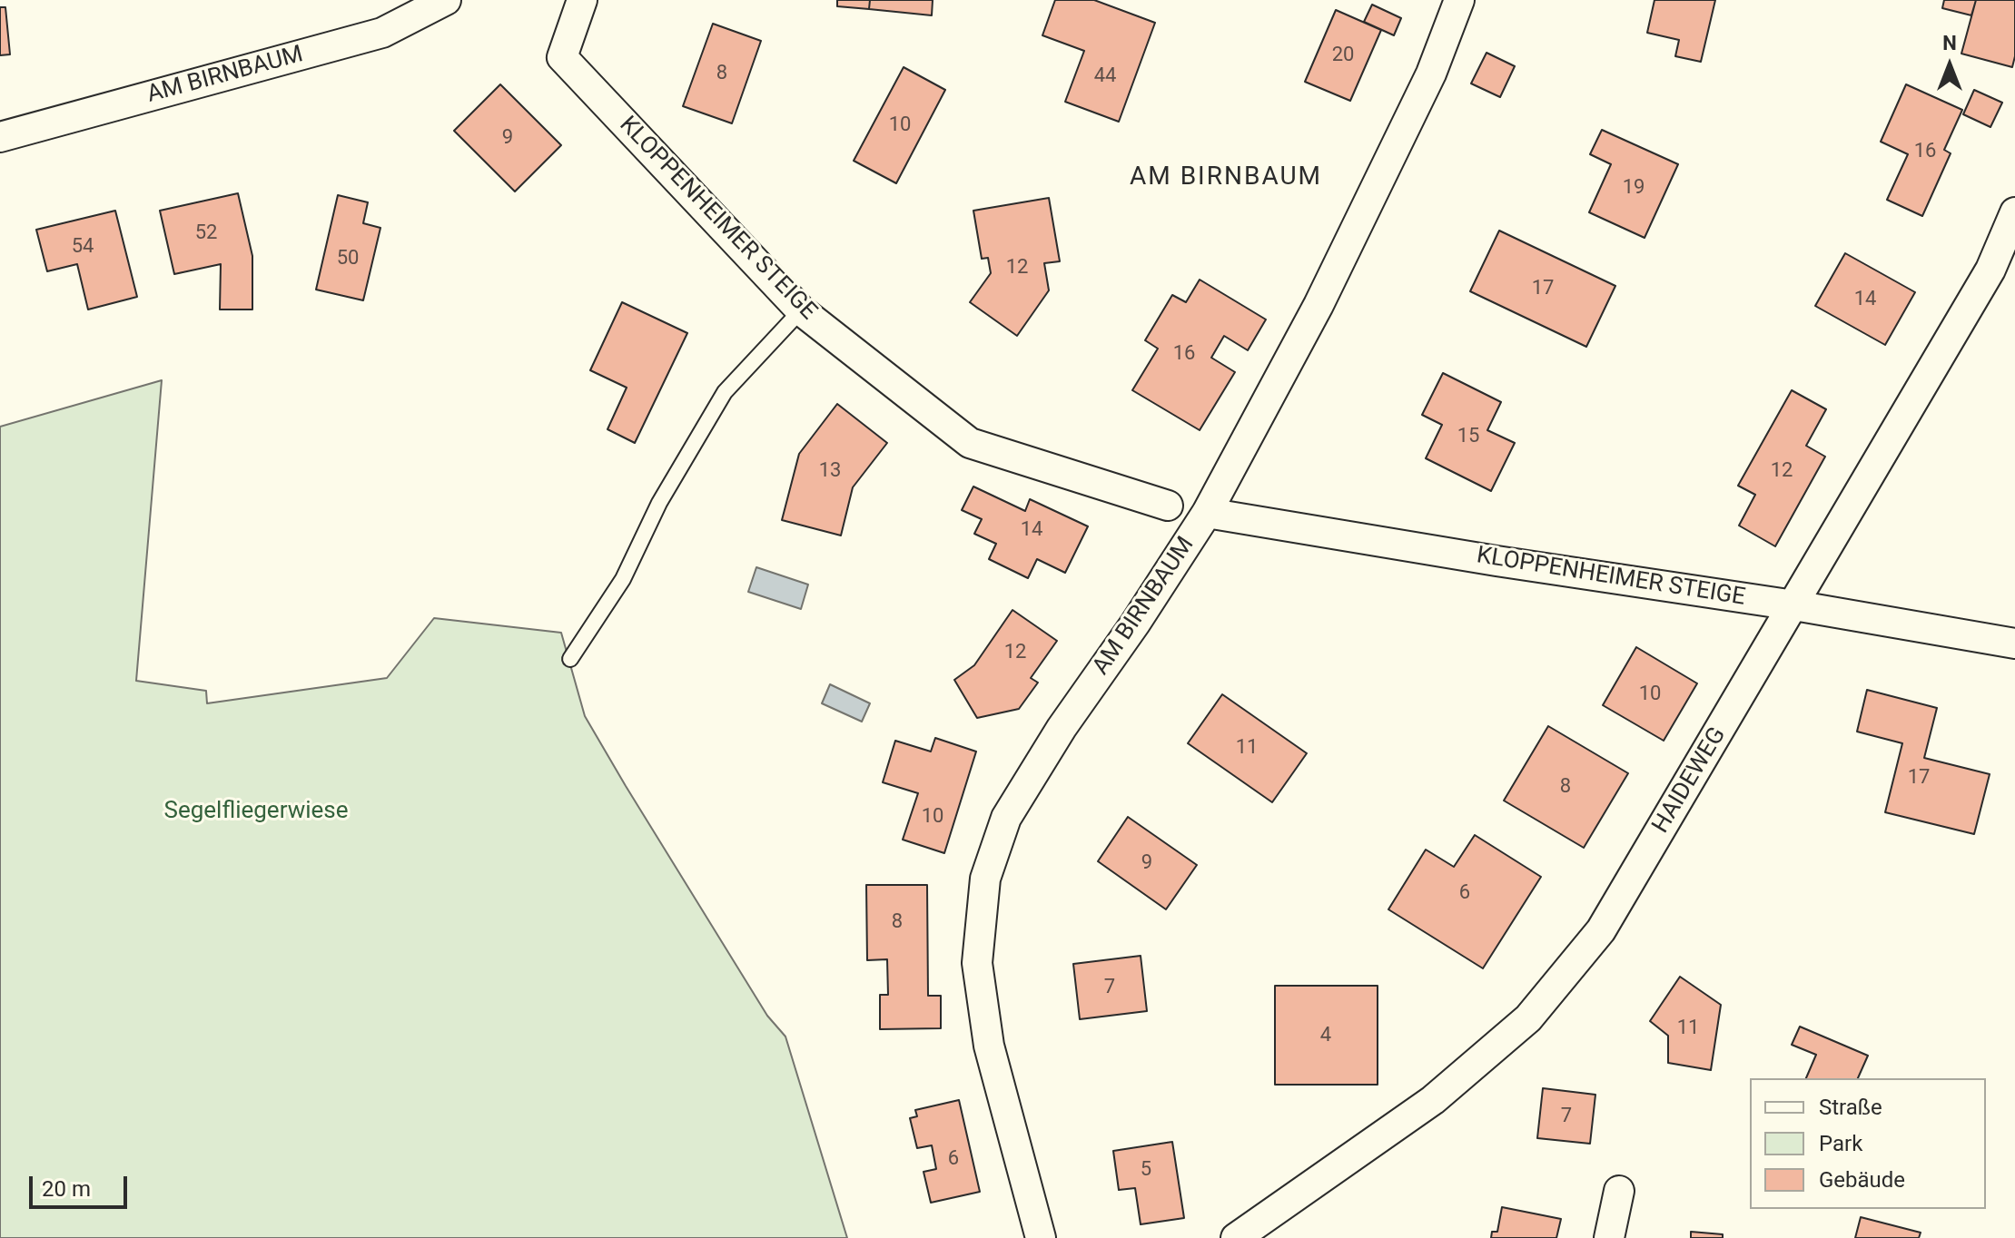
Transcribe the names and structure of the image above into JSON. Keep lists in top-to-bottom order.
{
  "streets": {
    "street": ["AM BIRNBAUM", "KLOPPENHEIMER STEIGE", "HAIDEWEG"]
  },
  "crossings": [
    ["AM BIRNBAUM", "KLOPPENHEIMER STEIGE"],
    ["KLOPPENHEIMER STEIGE", "HAIDEWEG"]
  ],
  "districts": ["AM BIRNBAUM"],
  "parks": ["Segelfliegerwiese"],
  "house_numbers": [
    "20",
    "8",
    "44",
    "10",
    "9",
    "16",
    "19",
    "52",
    "54",
    "50",
    "12",
    "17",
    "14",
    "16",
    "15",
    "13",
    "12",
    "14",
    "12",
    "10",
    "11",
    "17",
    "8",
    "10",
    "9",
    "6",
    "8",
    "7",
    "11",
    "4",
    "7",
    "6",
    "5"
  ],
  "legend": ["Straße", "Park", "Gebäude"],
  "scale_bar": "20 m",
  "north": "top"
}
